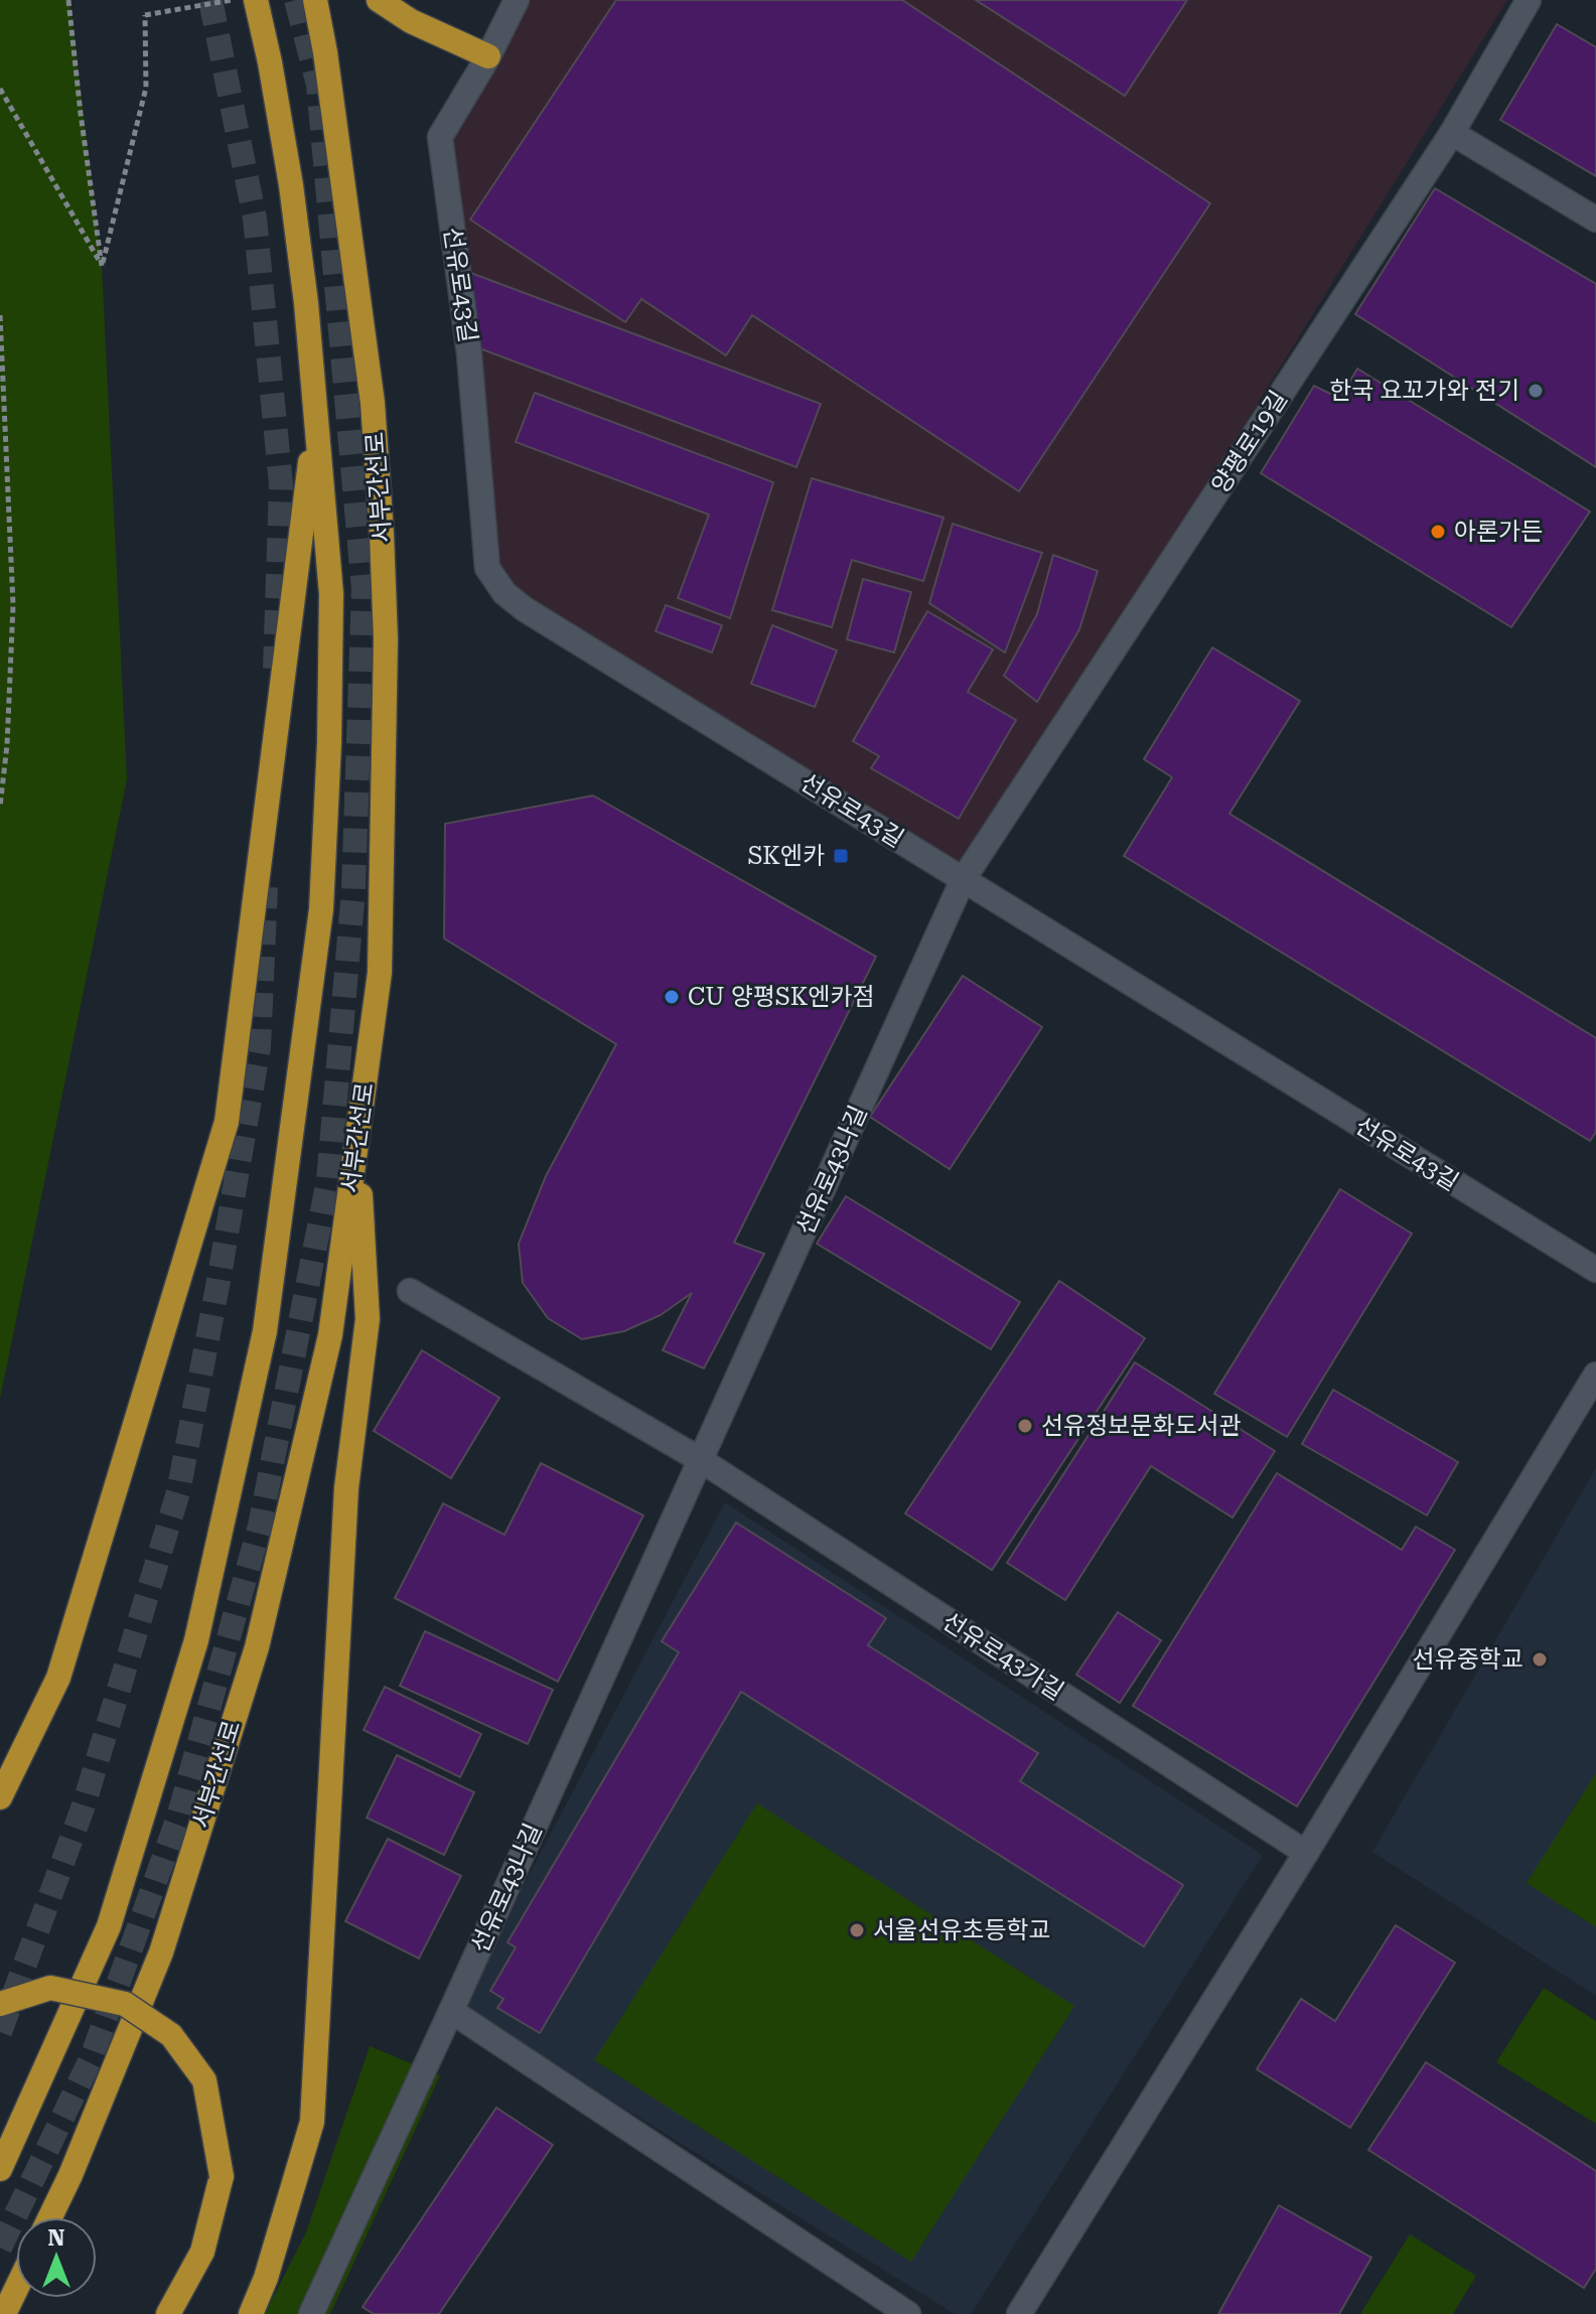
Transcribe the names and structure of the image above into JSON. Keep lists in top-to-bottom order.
{
  "streets": {
    "main road": ["서부간선로"],
    "street": [
      "선유로43길",
      "양평로19길",
      "선유로43나길",
      "선유로43가길"
    ]
  },
  "crossings": [
    ["선유로43길", "양평로19길"],
    ["선유로43길", "선유로43나길"],
    ["양평로19길", "선유로43나길"],
    ["선유로43나길", "선유로43가길"]
  ],
  "places": {
    "other": [
      "한국 요꼬가와 전기",
      "아론가든",
      "CU 양평SK엔카점",
      "선유정보문화도서관",
      "선유중학교",
      "서울선유초등학교"
    ],
    "transit": ["SK엔카"]
  },
  "north": "top"
}
